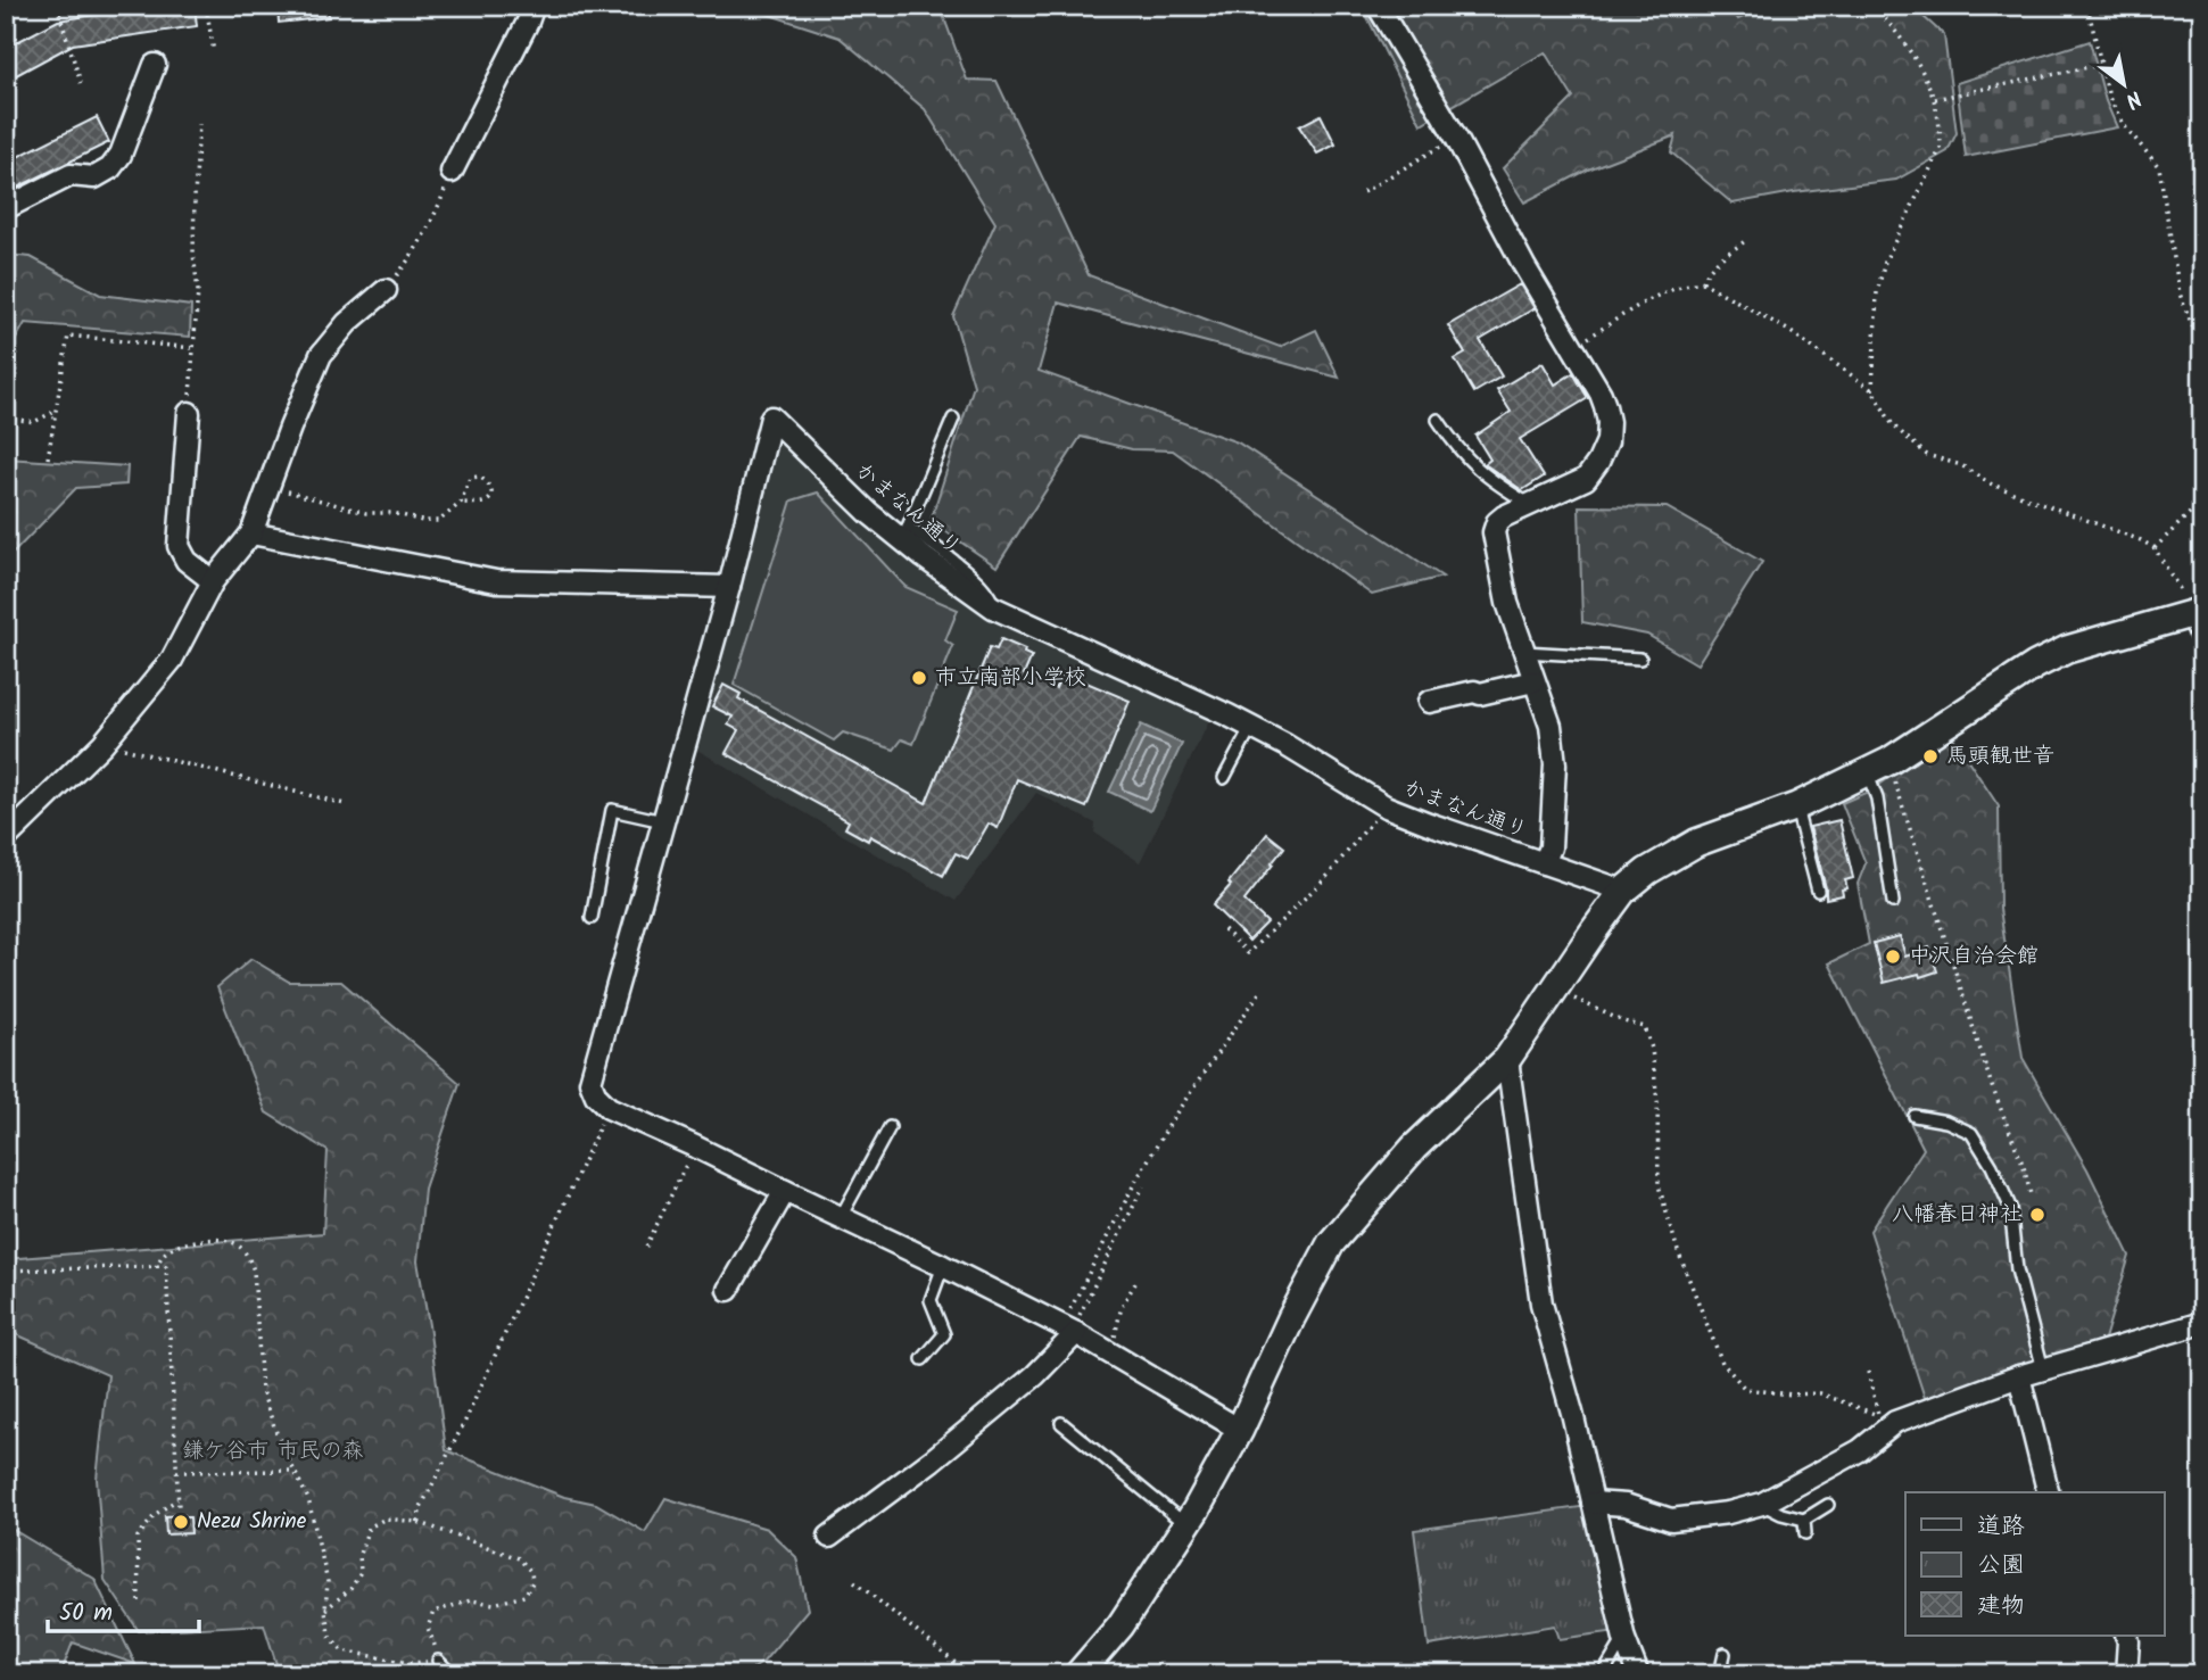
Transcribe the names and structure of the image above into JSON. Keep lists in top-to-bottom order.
{
  "streets": {
    "street": ["かまなん通り"]
  },
  "parks": ["鎌ケ谷市 市民の森"],
  "places": [
    "市立南部小学校",
    "馬頭観世音",
    "中沢自治会館",
    "八幡春日神社",
    "Nezu Shrine"
  ],
  "legend": ["道路", "公園", "建物"],
  "scale_bar": "50 m",
  "north": "bottom right"
}
